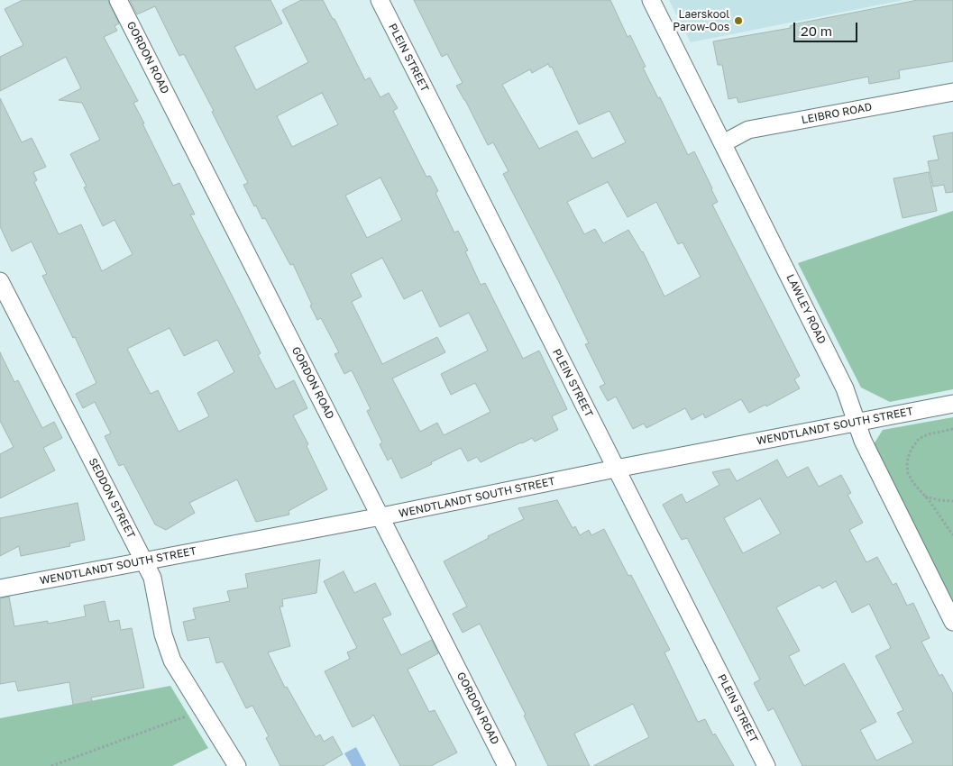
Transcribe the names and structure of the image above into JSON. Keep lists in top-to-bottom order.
{
  "streets": {
    "street": [
      "GORDON ROAD",
      "PLEIN STREET",
      "LEIBRO ROAD",
      "LAWLEY ROAD",
      "WENDTLANDT SOUTH STREET",
      "SEDDON STREET"
    ]
  },
  "crossings": [
    ["GORDON ROAD", "WENDTLANDT SOUTH STREET"],
    ["PLEIN STREET", "WENDTLANDT SOUTH STREET"],
    ["LEIBRO ROAD", "LAWLEY ROAD"],
    ["LAWLEY ROAD", "WENDTLANDT SOUTH STREET"],
    ["WENDTLANDT SOUTH STREET", "SEDDON STREET"]
  ],
  "places": ["Laerskool Parow-Oos"],
  "scale_bar": "20 m"
}
